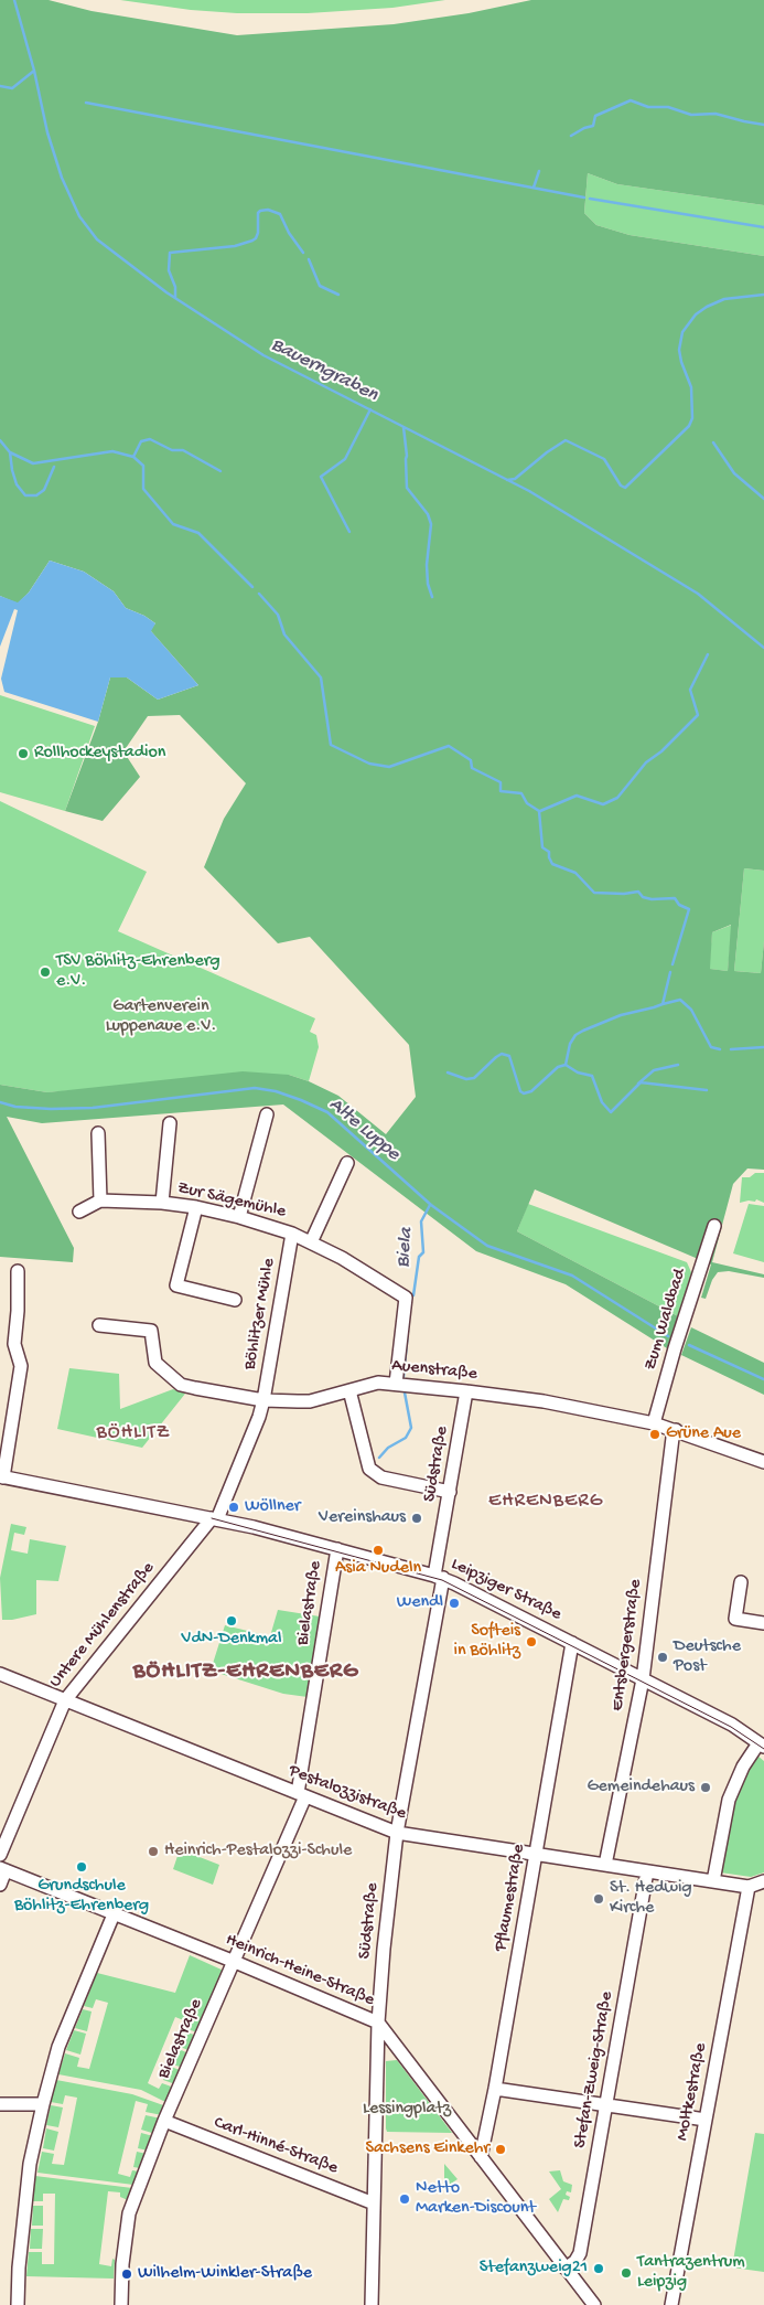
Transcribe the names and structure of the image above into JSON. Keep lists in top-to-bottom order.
{
  "streets": {
    "street": [
      "Zur Sägemühle",
      "Böhlitzer Mühle",
      "Zum Waldbad",
      "Auenstraße",
      "Südstraße",
      "Leipziger Straße",
      "Bielastraße",
      "Untere Mühlenstraße",
      "Entsbergerstraße",
      "Pestalozzistraße",
      "Pflaumestraße",
      "Heinrich-Heine-Straße",
      "Stefan-Zweig-Straße",
      "Moltkestraße",
      "Carl-Hinné-Straße"
    ]
  },
  "crossings": [
    ["Zur Sägemühle", "Böhlitzer Mühle"],
    ["Zur Sägemühle", "Auenstraße"],
    ["Böhlitzer Mühle", "Auenstraße"],
    ["Böhlitzer Mühle", "Untere Mühlenstraße"],
    ["Zum Waldbad", "Auenstraße"],
    ["Auenstraße", "Südstraße"],
    ["Auenstraße", "Untere Mühlenstraße"],
    ["Auenstraße", "Entsbergerstraße"],
    ["Südstraße", "Leipziger Straße"],
    ["Südstraße", "Pestalozzistraße"],
    ["Südstraße", "Heinrich-Heine-Straße"],
    ["Südstraße", "Carl-Hinné-Straße"],
    ["Leipziger Straße", "Bielastraße"],
    ["Leipziger Straße", "Untere Mühlenstraße"],
    ["Leipziger Straße", "Entsbergerstraße"],
    ["Leipziger Straße", "Pflaumestraße"],
    ["Bielastraße", "Pestalozzistraße"],
    ["Bielastraße", "Heinrich-Heine-Straße"],
    ["Bielastraße", "Carl-Hinné-Straße"],
    ["Untere Mühlenstraße", "Pestalozzistraße"],
    ["Entsbergerstraße", "Pestalozzistraße"],
    ["Pestalozzistraße", "Pflaumestraße"],
    ["Pestalozzistraße", "Stefan-Zweig-Straße"],
    ["Pestalozzistraße", "Moltkestraße"],
    ["Pflaumestraße", "Heinrich-Heine-Straße"],
    ["Heinrich-Heine-Straße", "Stefan-Zweig-Straße"]
  ],
  "districts": ["BÖHLITZ", "EHRENBERG", "BÖHLITZ-EHRENBERG"],
  "water": ["Bauerngraben", "Alte Luppe", "Biela"],
  "parks": ["Gartenverein Luppenaue e.V.", "Lessingplatz"],
  "places": [
    "Rollhockeystadion",
    "TSV Böhlitz-Ehrenberg e.V.",
    "Grüne Aue",
    "Wöllner",
    "Vereinshaus",
    "Asia Nudeln",
    "Wendl",
    "VdN-Denkmal",
    "Softeis in Böhlitz",
    "Deutsche Post",
    "Gemeindehaus",
    "Heinrich-Pestalozzi-Schule",
    "Grundschule Böhlitz-Ehrenberg",
    "St. Hedwig Kirche",
    "Sachsens Einkehr",
    "Netto Marken-Discount",
    "Stefanzweig21",
    "Tantrazentrum Leipzig",
    "Wilhelm-Winkler-Straße"
  ]
}
